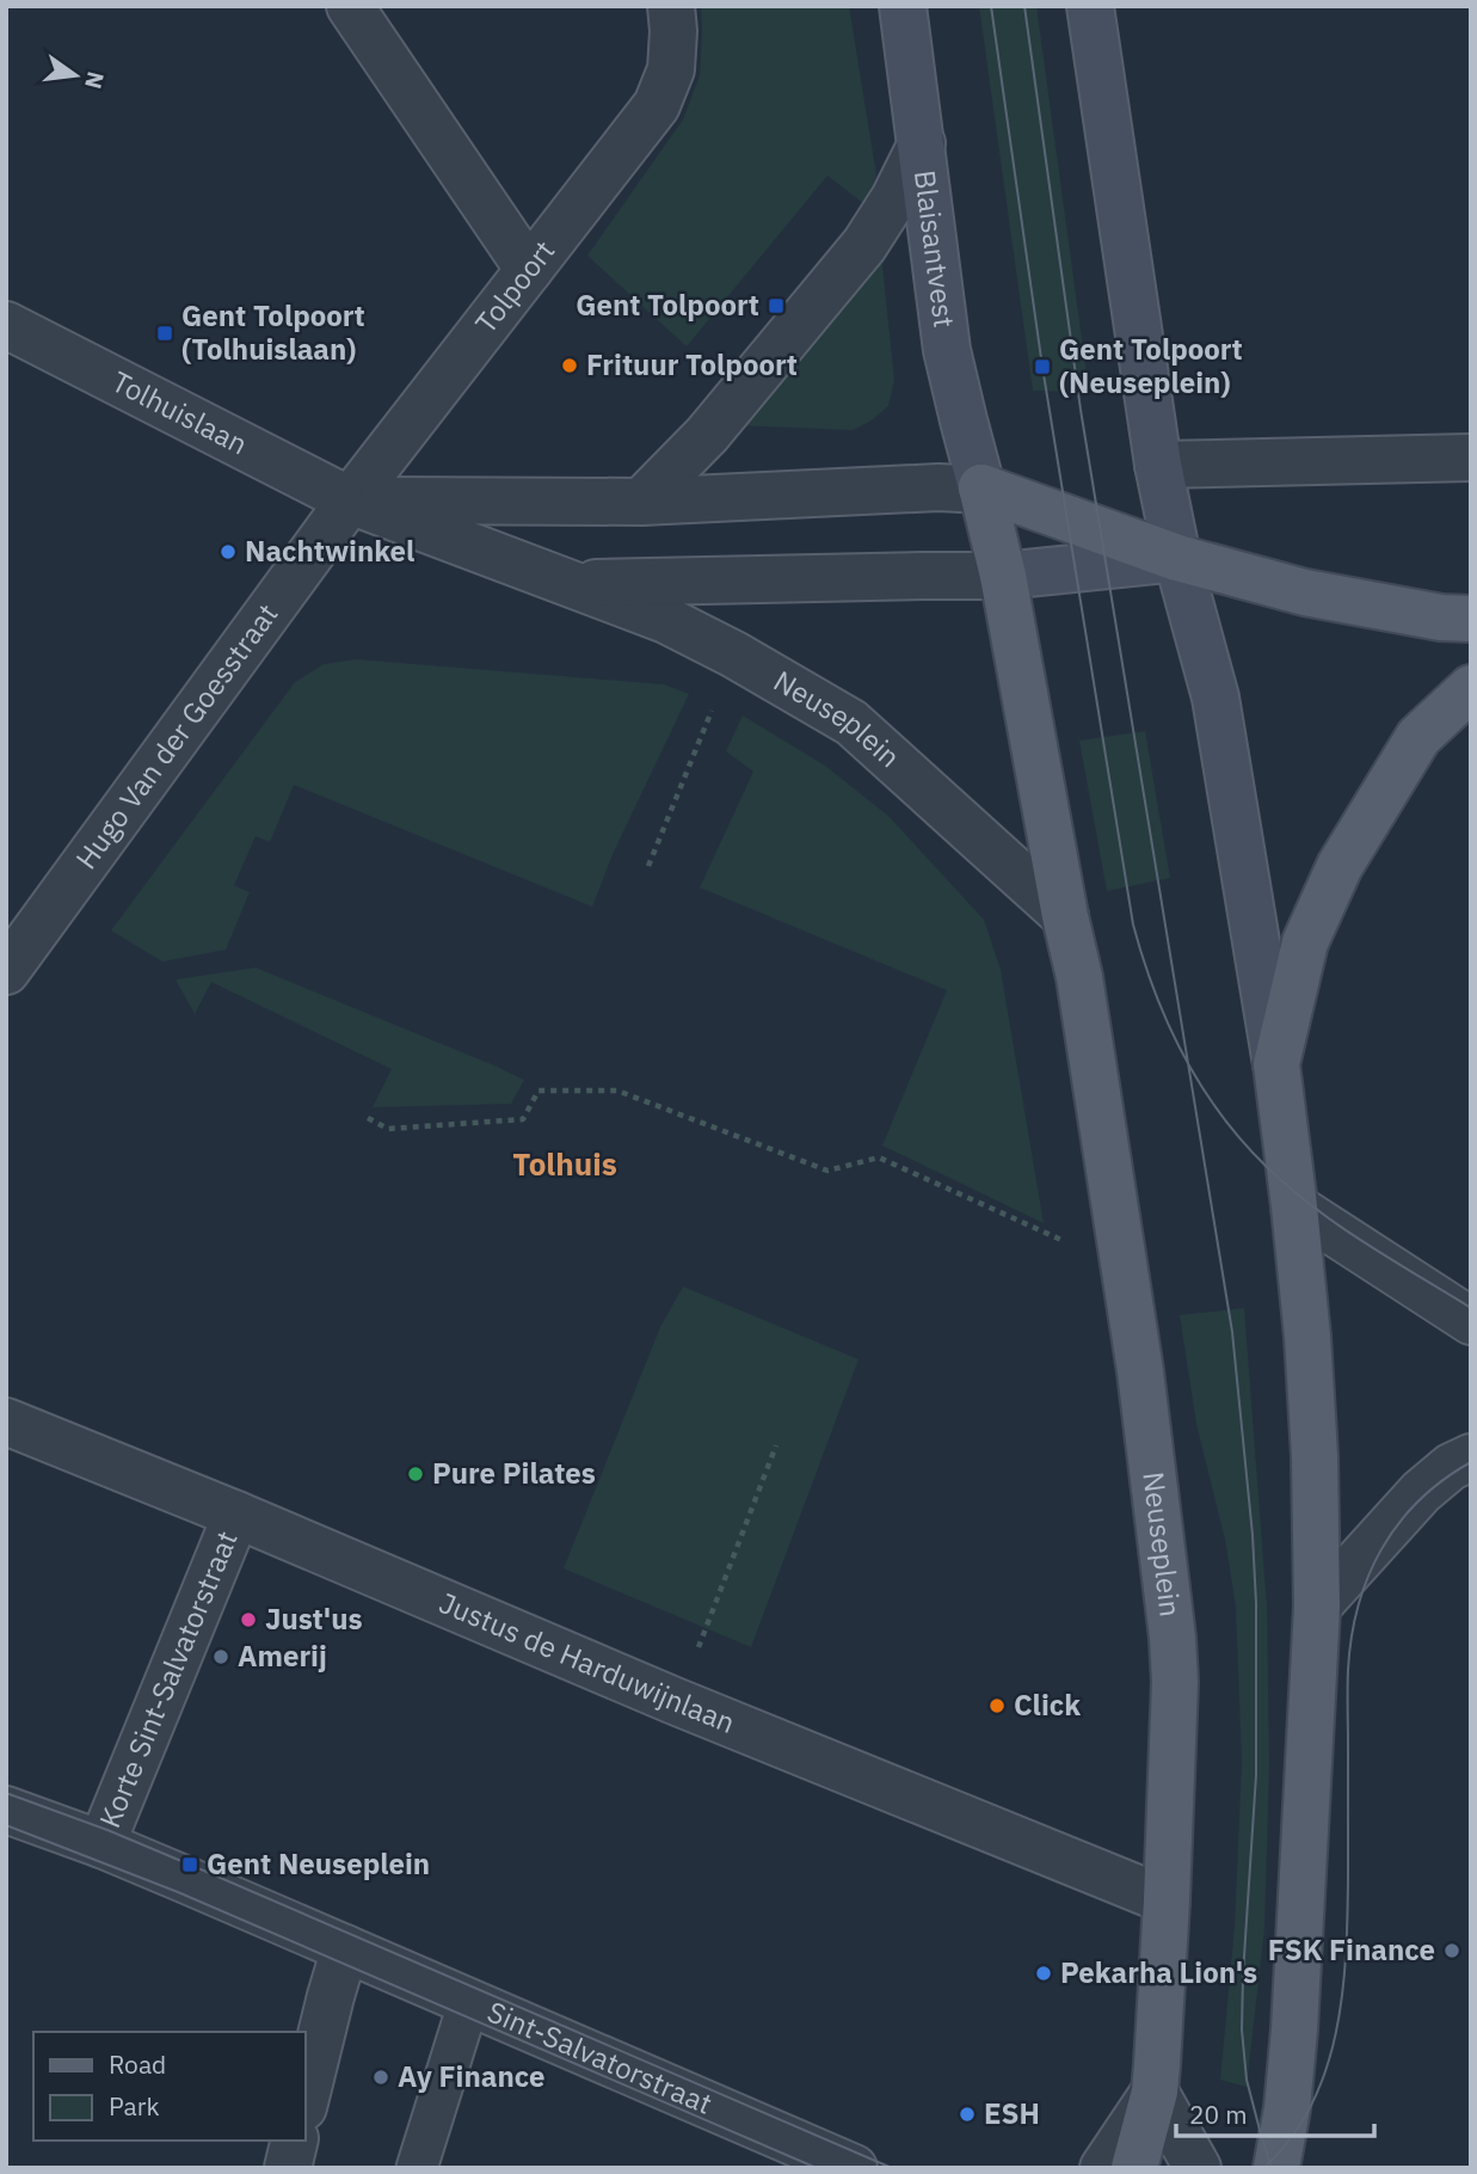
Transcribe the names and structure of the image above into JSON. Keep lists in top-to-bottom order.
{
  "streets": {
    "main road": ["Blaisantvest", "Neuseplein"],
    "street": [
      "Tolpoort",
      "Tolhuislaan",
      "Hugo Van der Goesstraat",
      "Justus de Harduwijnlaan",
      "Korte Sint-Salvatorstraat",
      "Sint-Salvatorstraat"
    ]
  },
  "crossings": [
    ["Blaisantvest", "Neuseplein"],
    ["Tolpoort", "Tolhuislaan"],
    ["Tolpoort", "Neuseplein"],
    ["Tolpoort", "Hugo Van der Goesstraat"],
    ["Tolhuislaan", "Neuseplein"],
    ["Tolhuislaan", "Hugo Van der Goesstraat"],
    ["Neuseplein", "Hugo Van der Goesstraat"],
    ["Neuseplein", "Justus de Harduwijnlaan"],
    ["Justus de Harduwijnlaan", "Korte Sint-Salvatorstraat"],
    ["Korte Sint-Salvatorstraat", "Sint-Salvatorstraat"]
  ],
  "districts": ["Tolhuis"],
  "places": {
    "transit": [
      "Gent Tolpoort",
      "Gent Tolpoort (Tolhuislaan)",
      "Gent Tolpoort (Neuseplein)",
      "Gent Neuseplein"
    ],
    "other": [
      "Frituur Tolpoort",
      "Nachtwinkel",
      "Pure Pilates",
      "Just'us",
      "Amerij",
      "Click",
      "FSK Finance",
      "Pekarha Lion's",
      "Ay Finance",
      "ESH"
    ]
  },
  "legend": ["Road", "Park"],
  "scale_bar": "20 m",
  "north": "right"
}
